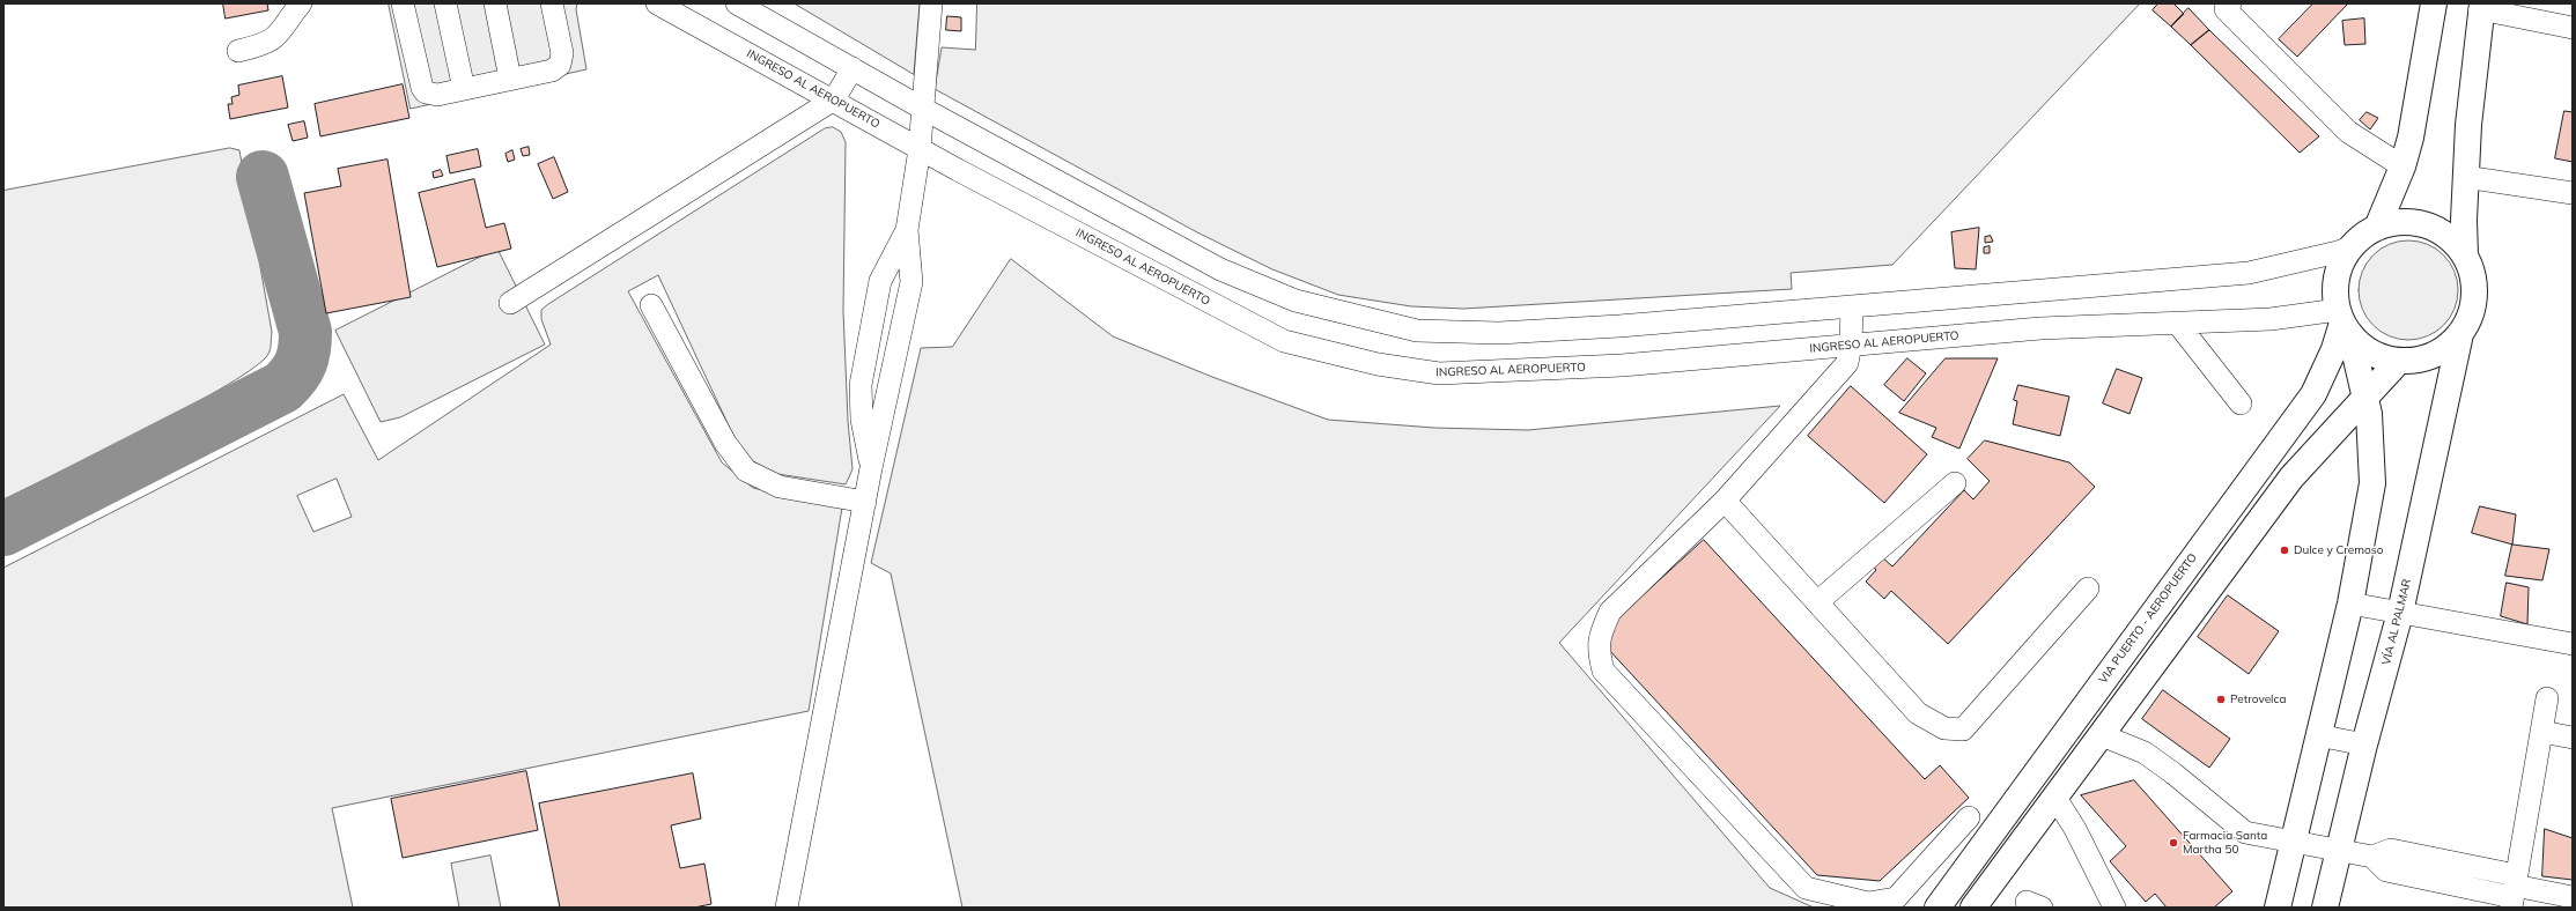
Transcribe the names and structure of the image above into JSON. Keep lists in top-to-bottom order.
{
  "streets": {
    "main road": ["VIA PUERTO - AEROPUERTO", "VÍA AL PALMAR"],
    "street": ["INGRESO AL AEROPUERTO"]
  },
  "crossings": [
    ["INGRESO AL AEROPUERTO", "VIA PUERTO - AEROPUERTO"],
    ["INGRESO AL AEROPUERTO", "VÍA AL PALMAR"],
    ["VIA PUERTO - AEROPUERTO", "VÍA AL PALMAR"]
  ],
  "places": ["Dulce y Cremoso", "Petrovelca", "Farmacia Santa Martha 50"]
}
